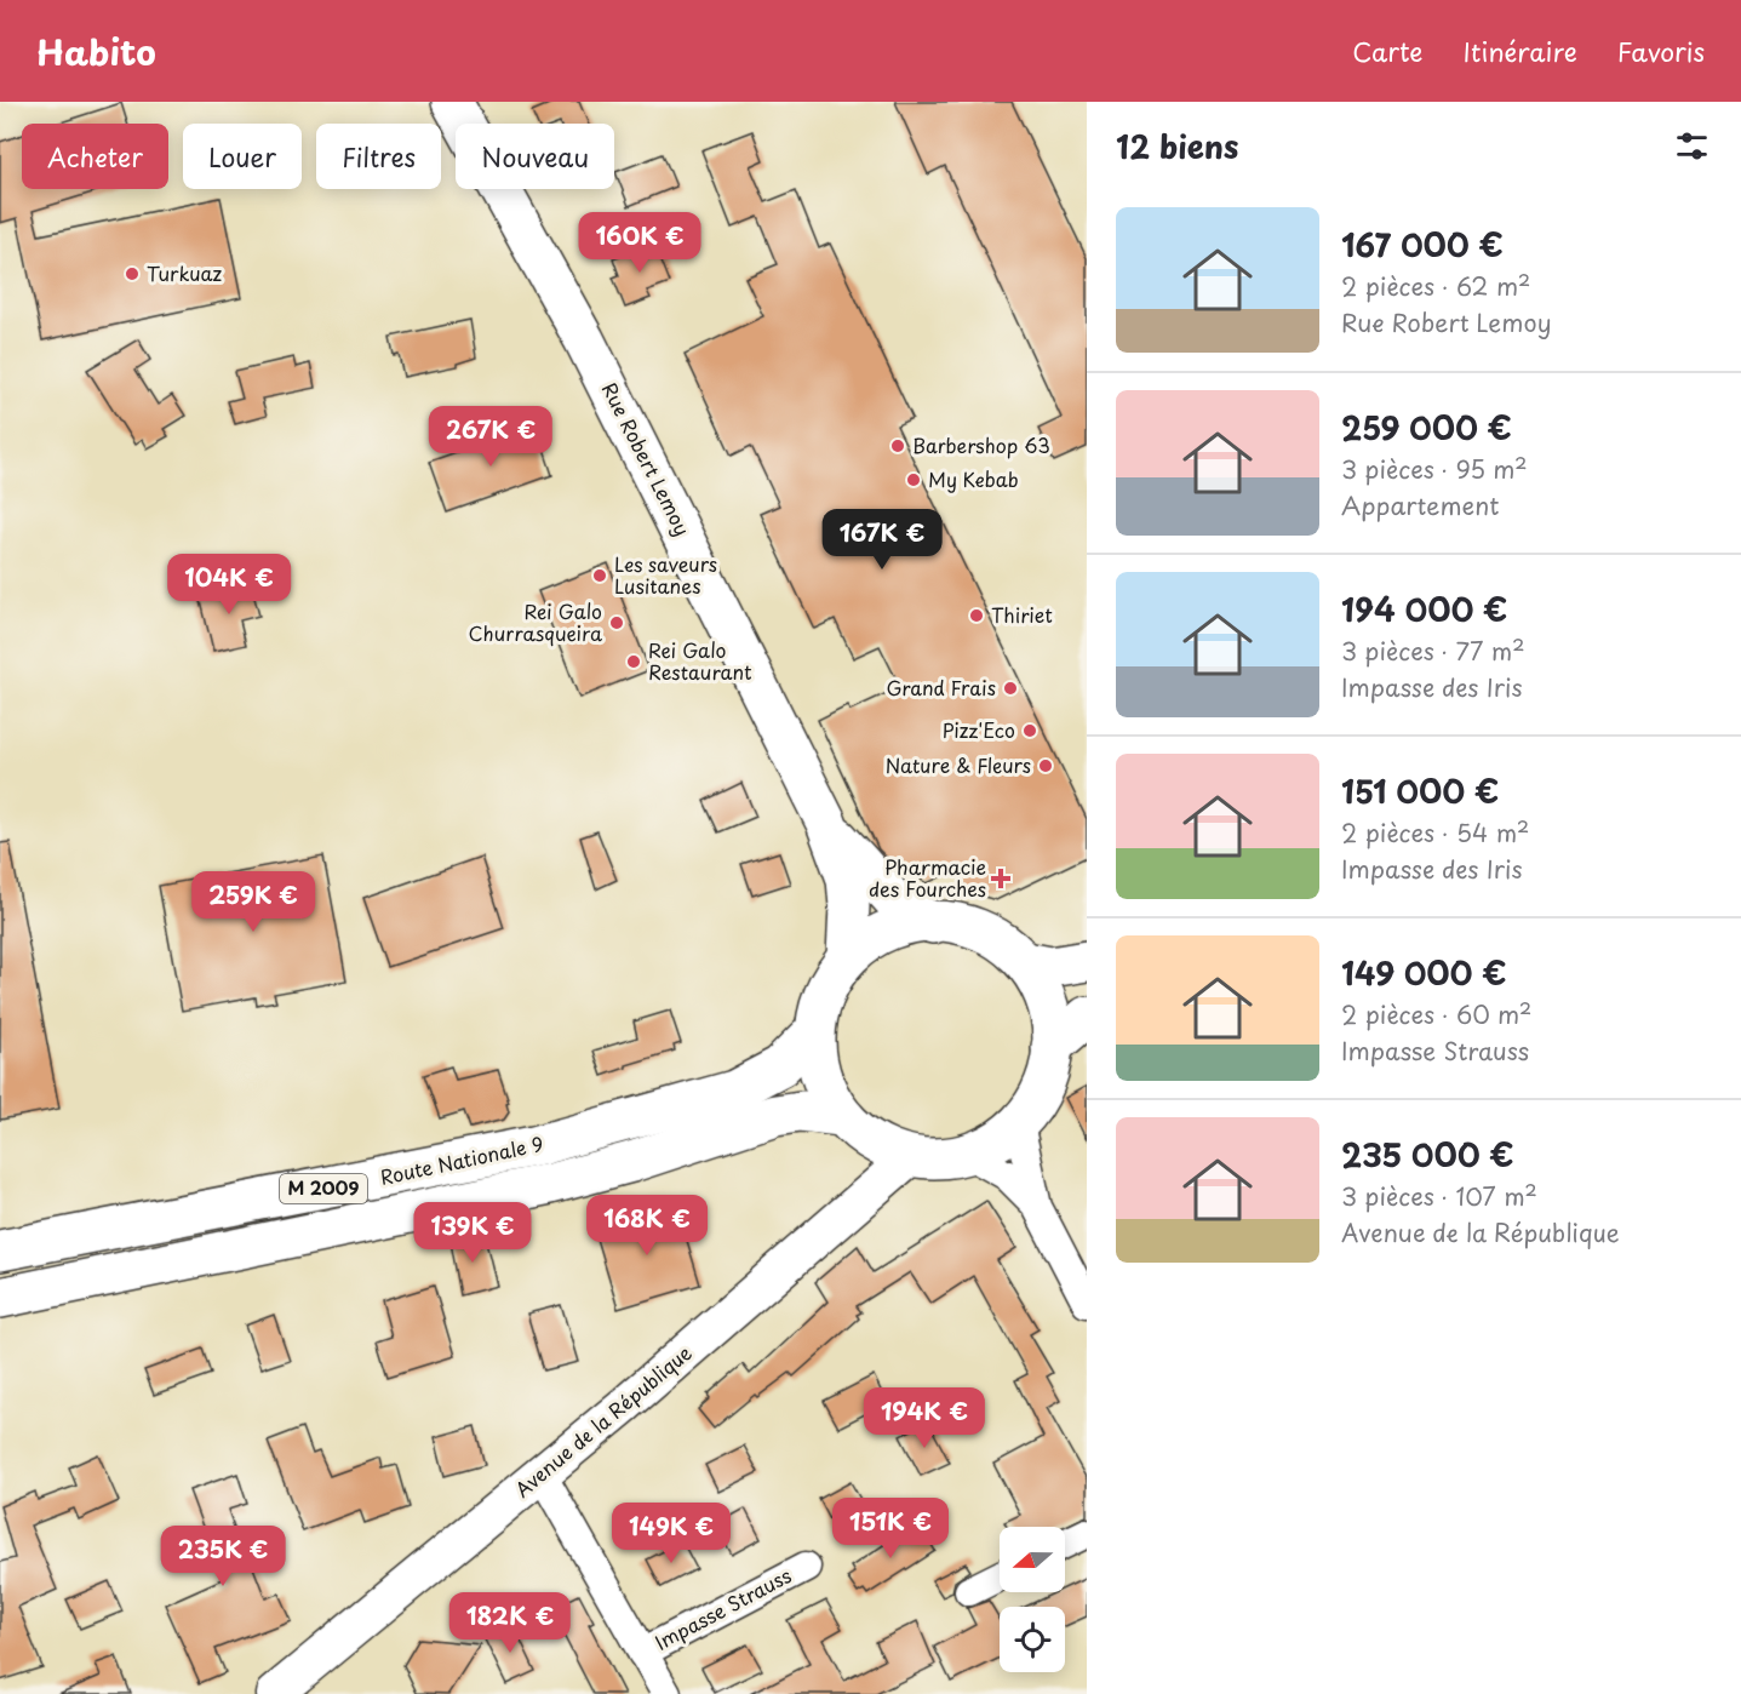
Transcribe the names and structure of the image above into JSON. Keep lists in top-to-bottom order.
{
  "streets": {
    "main road": ["Rue Robert Lemoy", "Route Nationale 9", "M 2009"],
    "street": ["Avenue de la République", "Impasse Strauss"]
  },
  "crossings": [
    ["Rue Robert Lemoy", "Route Nationale 9"],
    ["Rue Robert Lemoy", "M 2009"],
    ["Rue Robert Lemoy", "Avenue de la République"],
    ["Route Nationale 9", "M 2009"],
    ["Route Nationale 9", "Avenue de la République"],
    ["M 2009", "Avenue de la République"]
  ],
  "places": {
    "other": [
      "Turkuaz",
      "Barbershop 63",
      "My Kebab",
      "Les saveurs Lusitanes",
      "Thiriet",
      "Rei Galo Churrasqueira",
      "Rei Galo Restaurant",
      "Grand Frais",
      "Pizz'Eco",
      "Nature & Fleurs"
    ],
    "health": ["Pharmacie des Fourches"]
  },
  "north": "left",
  "page": {
    "header": "Habito",
    "nav": ["Carte", "Itinéraire", "Favoris"],
    "heading": "12 biens",
    "chip": [
      "Acheter",
      "Louer",
      "Filtres",
      "Nouveau"
    ],
    "list": [
      {
        "name": "167 000 €",
        "note": "2 pièces · 62 m² · Rue Robert Lemoy"
      },
      {
        "name": "259 000 €",
        "note": "3 pièces · 95 m² · Appartement"
      },
      {
        "name": "194 000 €",
        "note": "3 pièces · 77 m² · Impasse des Iris"
      },
      {
        "name": "151 000 €",
        "note": "2 pièces · 54 m² · Impasse des Iris"
      },
      {
        "name": "149 000 €",
        "note": "2 pièces · 60 m² · Impasse Strauss"
      },
      {
        "name": "235 000 €",
        "note": "3 pièces · 107 m² · Avenue de la République"
      }
    ],
    "price": [
      "160K €",
      "267K €",
      "167K €",
      "104K €",
      "259K €",
      "168K €",
      "139K €",
      "194K €",
      "151K €",
      "149K €",
      "235K €",
      "182K €"
    ]
  }
}
